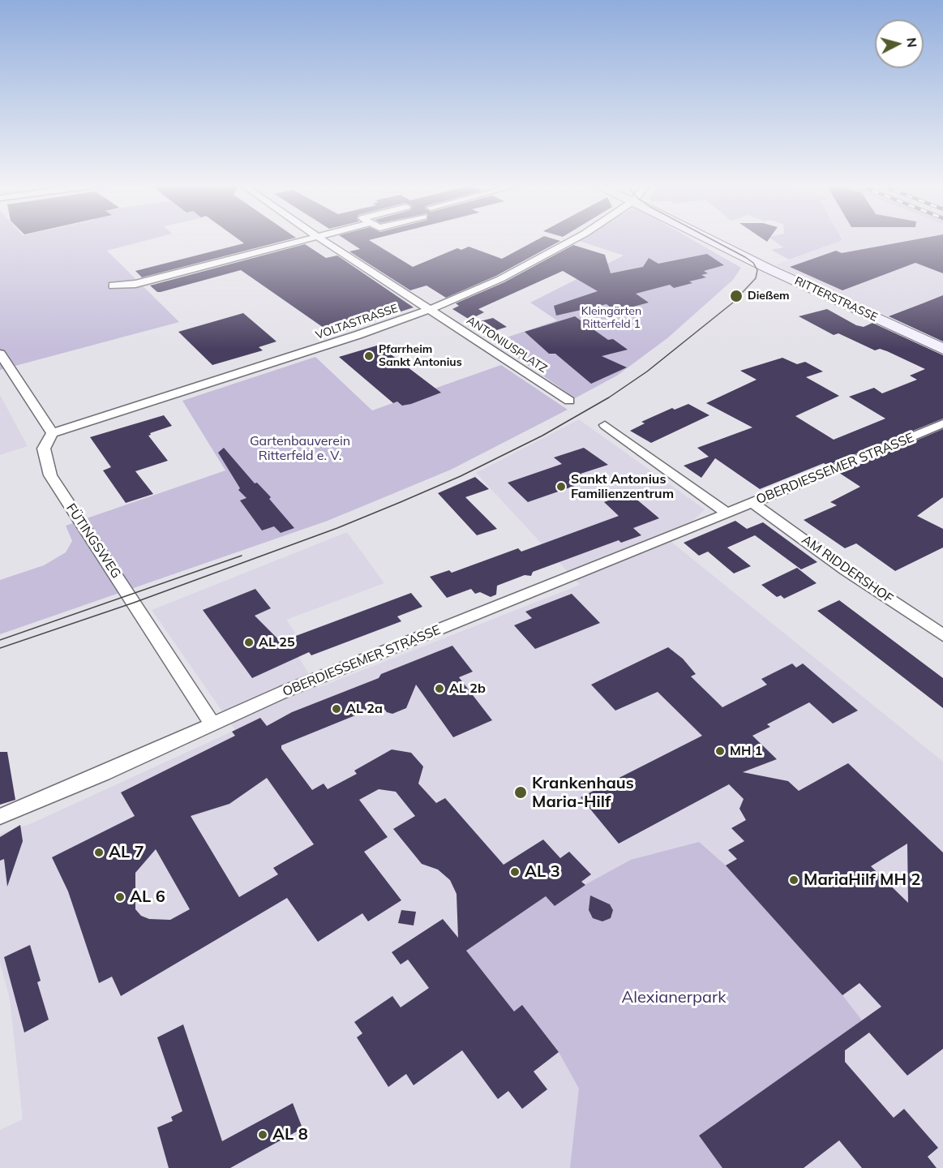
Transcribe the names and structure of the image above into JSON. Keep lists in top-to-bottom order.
{
  "streets": {
    "main road": ["RITTERSTRASSE"],
    "street": [
      "VOLTASTRASSE",
      "ANTONIUSPLATZ",
      "OBERDIESSEMER STRASSE",
      "FÜTINGSWEG",
      "AM RIDDERSHOF"
    ]
  },
  "crossings": [
    ["VOLTASTRASSE", "ANTONIUSPLATZ"],
    ["VOLTASTRASSE", "FÜTINGSWEG"],
    ["OBERDIESSEMER STRASSE", "FÜTINGSWEG"],
    ["OBERDIESSEMER STRASSE", "AM RIDDERSHOF"]
  ],
  "parks": ["Kleingärten Ritterfeld 1", "Gartenbauverein Ritterfeld e. V.", "Alexianerpark"],
  "places": [
    "Dießem",
    "Pfarrheim Sankt Antonius",
    "Sankt Antonius Familienzentrum",
    "AL 25",
    "AL 2b",
    "AL 2a",
    "MH 1",
    "Krankenhaus Maria-Hilf",
    "AL 7",
    "AL 3",
    "MariaHilf MH 2",
    "AL 6",
    "AL 8"
  ],
  "north": "right"
}
